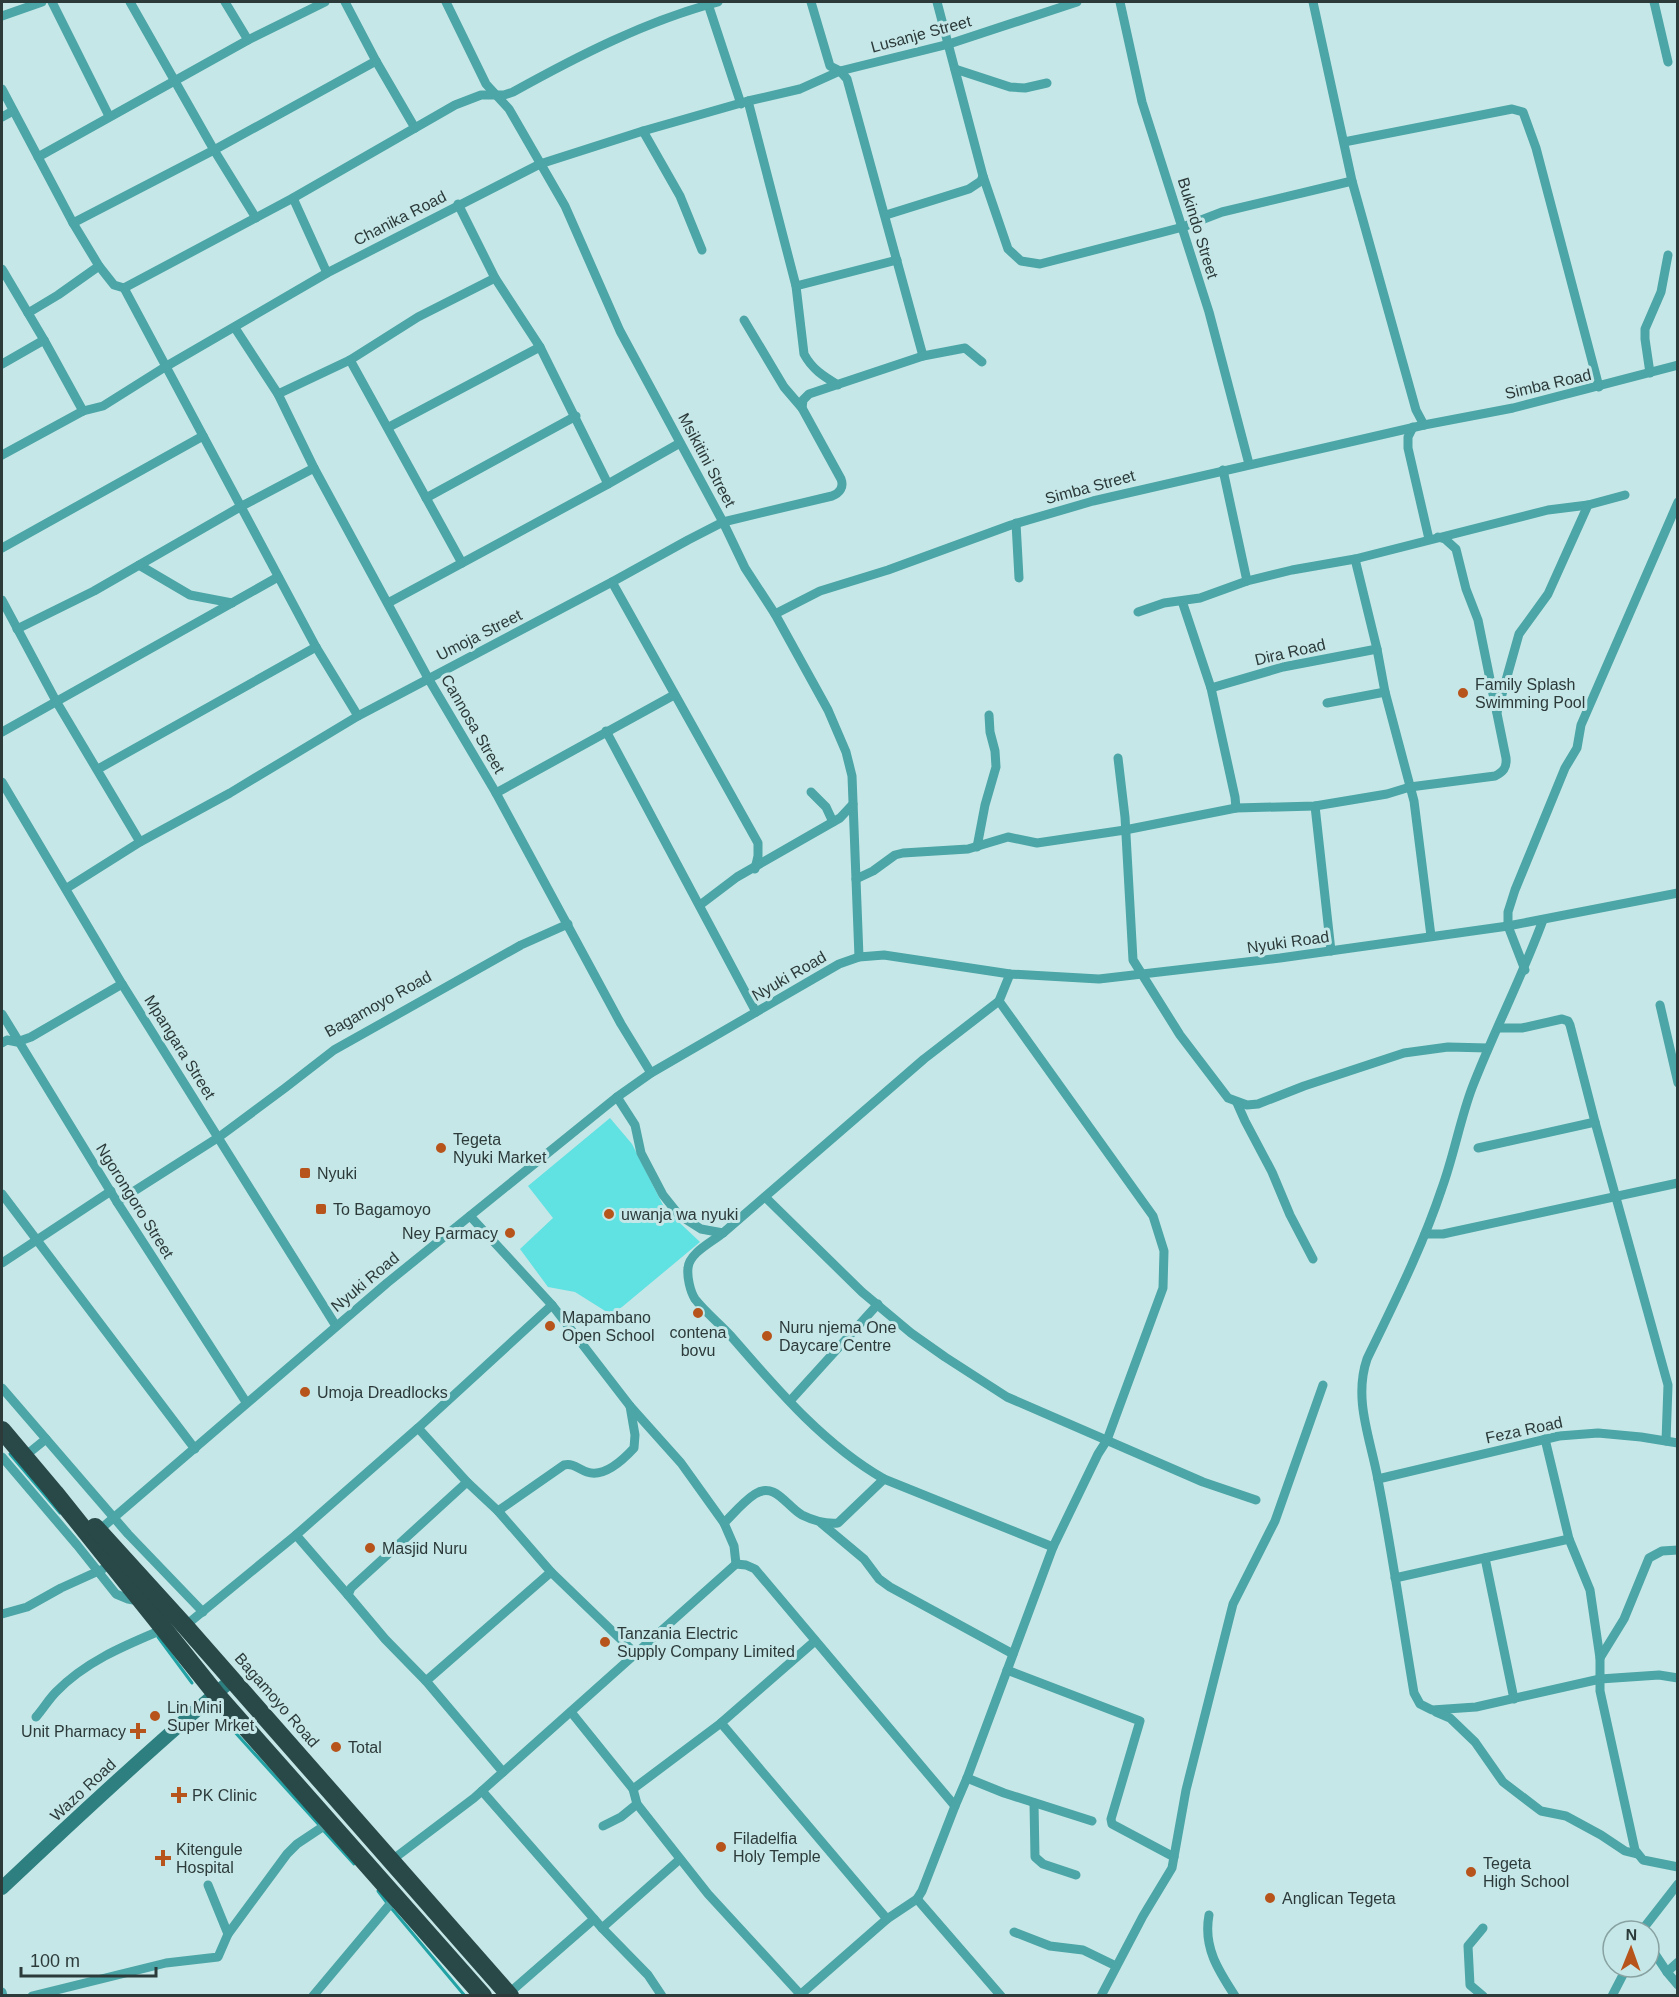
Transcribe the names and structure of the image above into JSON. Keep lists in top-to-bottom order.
{
  "streets": {
    "highway": ["Bagamoyo Road"],
    "main road": ["Wazo Road"],
    "street": [
      "Lusanje Street",
      "Chanika Road",
      "Bukindo Street",
      "Simba Road",
      "Msikitini Street",
      "Simba Street",
      "Umoja Street",
      "Dira Road",
      "Cannosa Street",
      "Nyuki Road",
      "Mpangara Street",
      "Ngorongoro Street",
      "Feza Road"
    ]
  },
  "crossings": [
    ["Lusanje Street", "Chanika Road"],
    ["Chanika Road", "Msikitini Street"],
    ["Chanika Road", "Cannosa Street"],
    ["Bukindo Street", "Simba Street"],
    ["Simba Road", "Simba Street"],
    ["Msikitini Street", "Simba Street"],
    ["Msikitini Street", "Umoja Street"],
    ["Msikitini Street", "Nyuki Road"],
    ["Umoja Street", "Cannosa Street"],
    ["Umoja Street", "Mpangara Street"],
    ["Cannosa Street", "Nyuki Road"],
    ["Cannosa Street", "Bagamoyo Road"],
    ["Nyuki Road", "Bagamoyo Road"],
    ["Nyuki Road", "Mpangara Street"],
    ["Nyuki Road", "Ngorongoro Street"],
    ["Bagamoyo Road", "Mpangara Street"],
    ["Bagamoyo Road", "Ngorongoro Street"],
    ["Bagamoyo Road", "Wazo Road"]
  ],
  "places": {
    "other": [
      "Family Splash Swimming Pool",
      "Tegeta Nyuki Market",
      "uwanja wa nyuki",
      "Ney Parmacy",
      "contena bovu",
      "Mapambano Open School",
      "Nuru njema One Daycare Centre",
      "Umoja Dreadlocks",
      "Masjid Nuru",
      "Tanzania Electric Supply Company Limited",
      "Lin Mini Super Mrket",
      "Total",
      "Filadelfia Holy Temple",
      "Tegeta High School",
      "Anglican Tegeta"
    ],
    "transit": ["Nyuki", "To Bagamoyo"],
    "health": ["Unit Pharmacy", "PK Clinic", "Kitengule Hospital"]
  },
  "scale_bar": "100 m",
  "north": "top"
}
